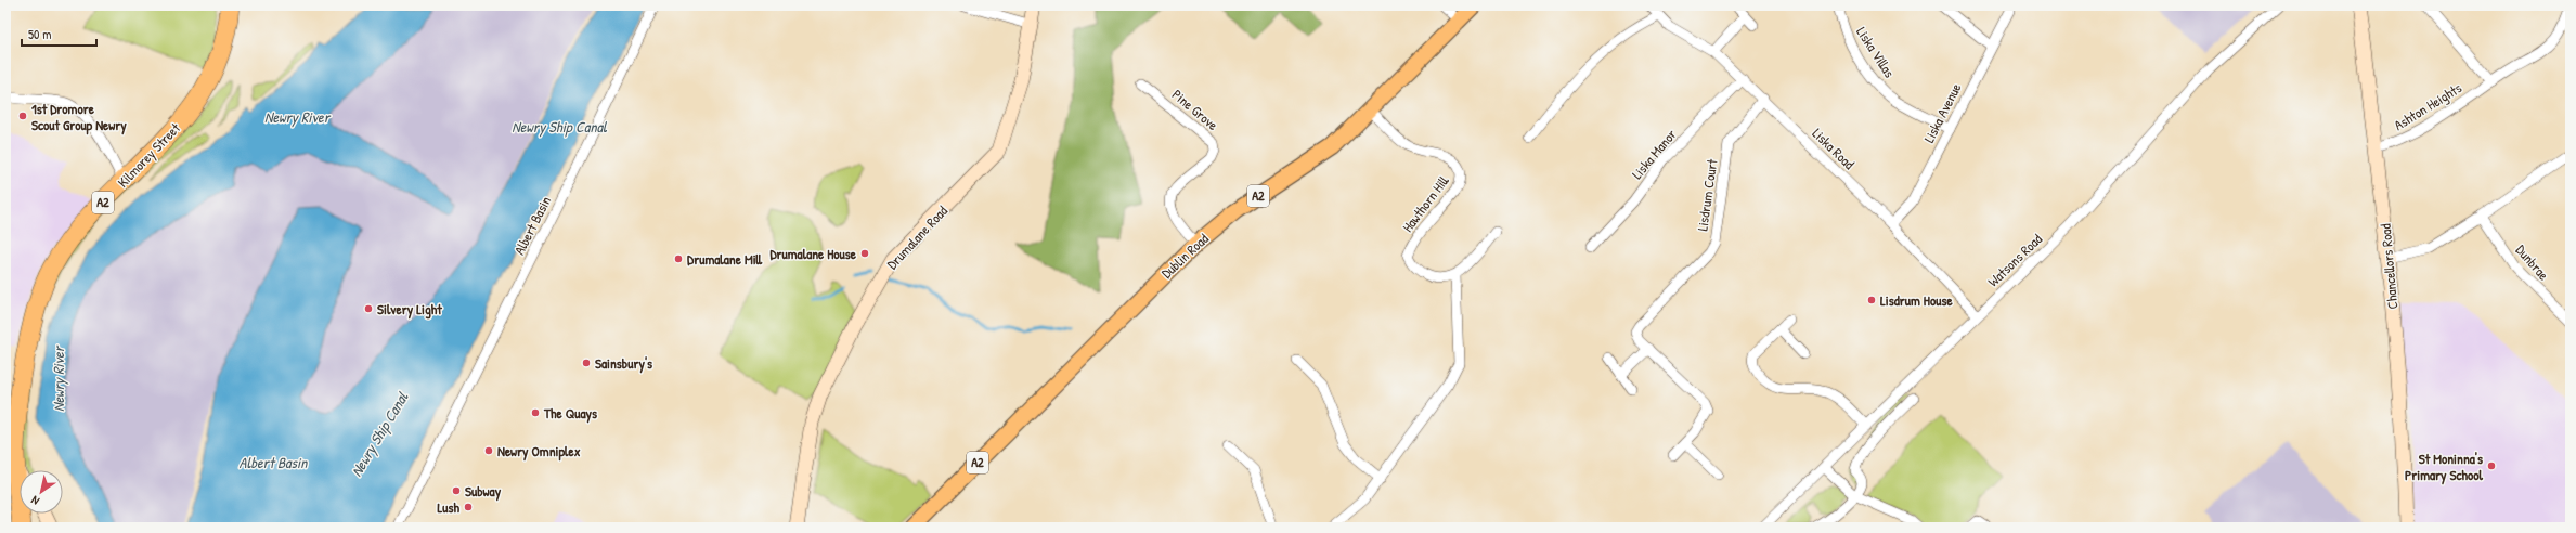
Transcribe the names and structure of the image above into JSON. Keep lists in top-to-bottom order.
{
  "streets": {
    "highway": ["Kilmorey Street", "A2"],
    "main road": ["Drumalane Road", "Dublin Road", "Chancellors Road"],
    "street": [
      "Liska Villas",
      "Ashton Heights",
      "Pine Grove",
      "Liska Avenue",
      "Liska Road",
      "Liska Manor",
      "Lisdrum Court",
      "Hawthorn Hill",
      "Albert Basin",
      "Watsons Road",
      "Dunbrae"
    ]
  },
  "crossings": [
    ["Liska Villas", "Liska Avenue"],
    ["Ashton Heights", "Chancellors Road"],
    ["Pine Grove", "Dublin Road"],
    ["Liska Avenue", "Liska Road"],
    ["Liska Road", "Liska Manor"],
    ["Liska Road", "Lisdrum Court"],
    ["Liska Road", "Watsons Road"],
    ["Hawthorn Hill", "Dublin Road"]
  ],
  "water": ["Newry River", "Newry Ship Canal", "Albert Basin"],
  "places": [
    "1st Dromore Scout Group Newry",
    "Drumalane House",
    "Drumalane Mill",
    "Lisdrum House",
    "Silvery Light",
    "Sainsbury's",
    "The Quays",
    "Newry Omniplex",
    "St Moninna's Primary School",
    "Subway",
    "Lush"
  ],
  "scale_bar": "50 m",
  "north": "bottom left"
}
